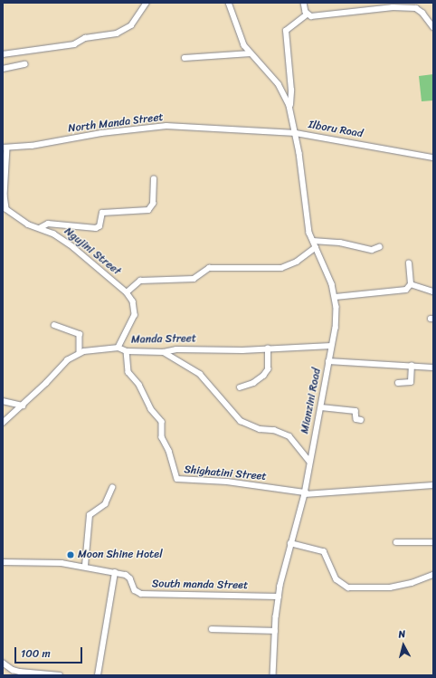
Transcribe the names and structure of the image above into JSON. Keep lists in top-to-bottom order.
{
  "streets": {
    "street": [
      "North Manda Street",
      "Ilboru Road",
      "Ngujini Street",
      "Manda Street",
      "Mianzini Road",
      "Shighatini Street",
      "South manda Street"
    ]
  },
  "crossings": [
    ["North Manda Street", "Ilboru Road"],
    ["North Manda Street", "Ngujini Street"],
    ["North Manda Street", "Mianzini Road"],
    ["Ilboru Road", "Mianzini Road"],
    ["Ngujini Street", "Manda Street"],
    ["Manda Street", "Mianzini Road"],
    ["Manda Street", "Shighatini Street"],
    ["Mianzini Road", "Shighatini Street"],
    ["Mianzini Road", "South manda Street"]
  ],
  "places": ["Moon Shine Hotel"],
  "scale_bar": "100 m",
  "north": "top"
}
